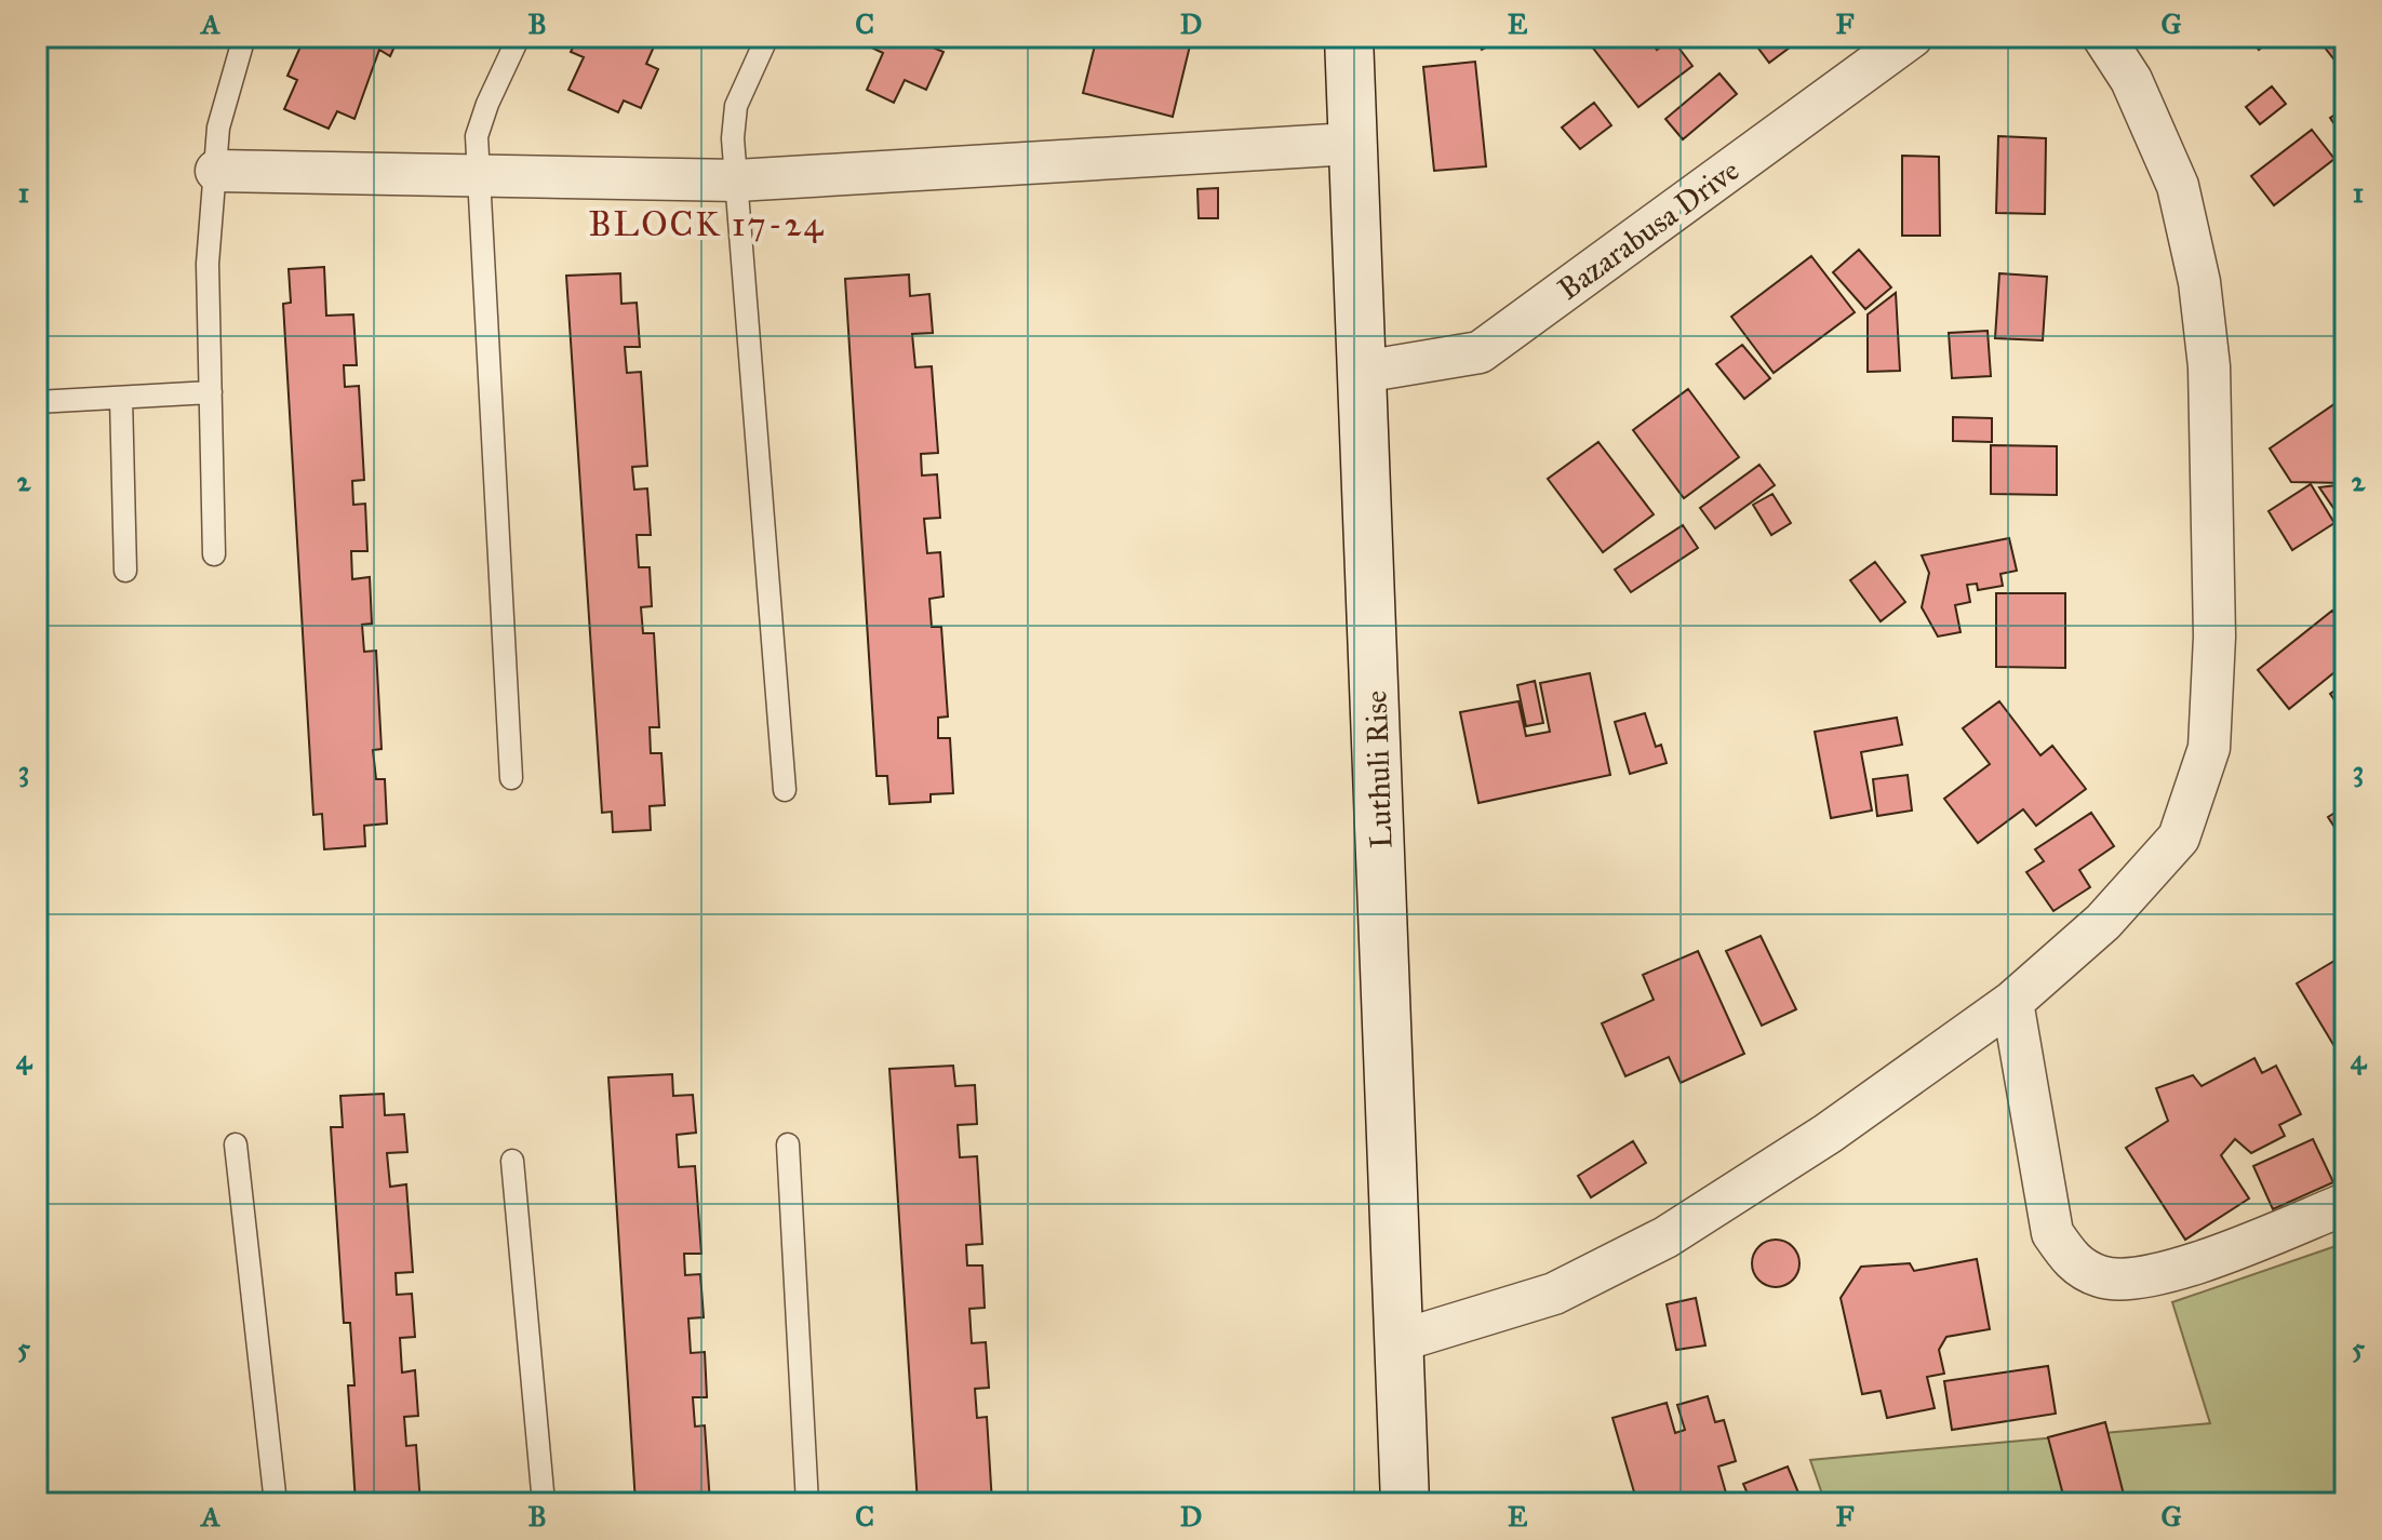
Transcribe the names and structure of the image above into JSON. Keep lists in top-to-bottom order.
{
  "streets": {
    "street": ["Bazarabusa Drive", "Luthuli Rise"]
  },
  "crossings": [
    ["Bazarabusa Drive", "Luthuli Rise"]
  ],
  "districts": ["BLOCK 17-24"],
  "grid": {
    "columns": [
      "A",
      "B",
      "C",
      "D",
      "E",
      "F",
      "G"
    ],
    "rows": [
      "1",
      "2",
      "3",
      "4",
      "5"
    ]
  }
}
